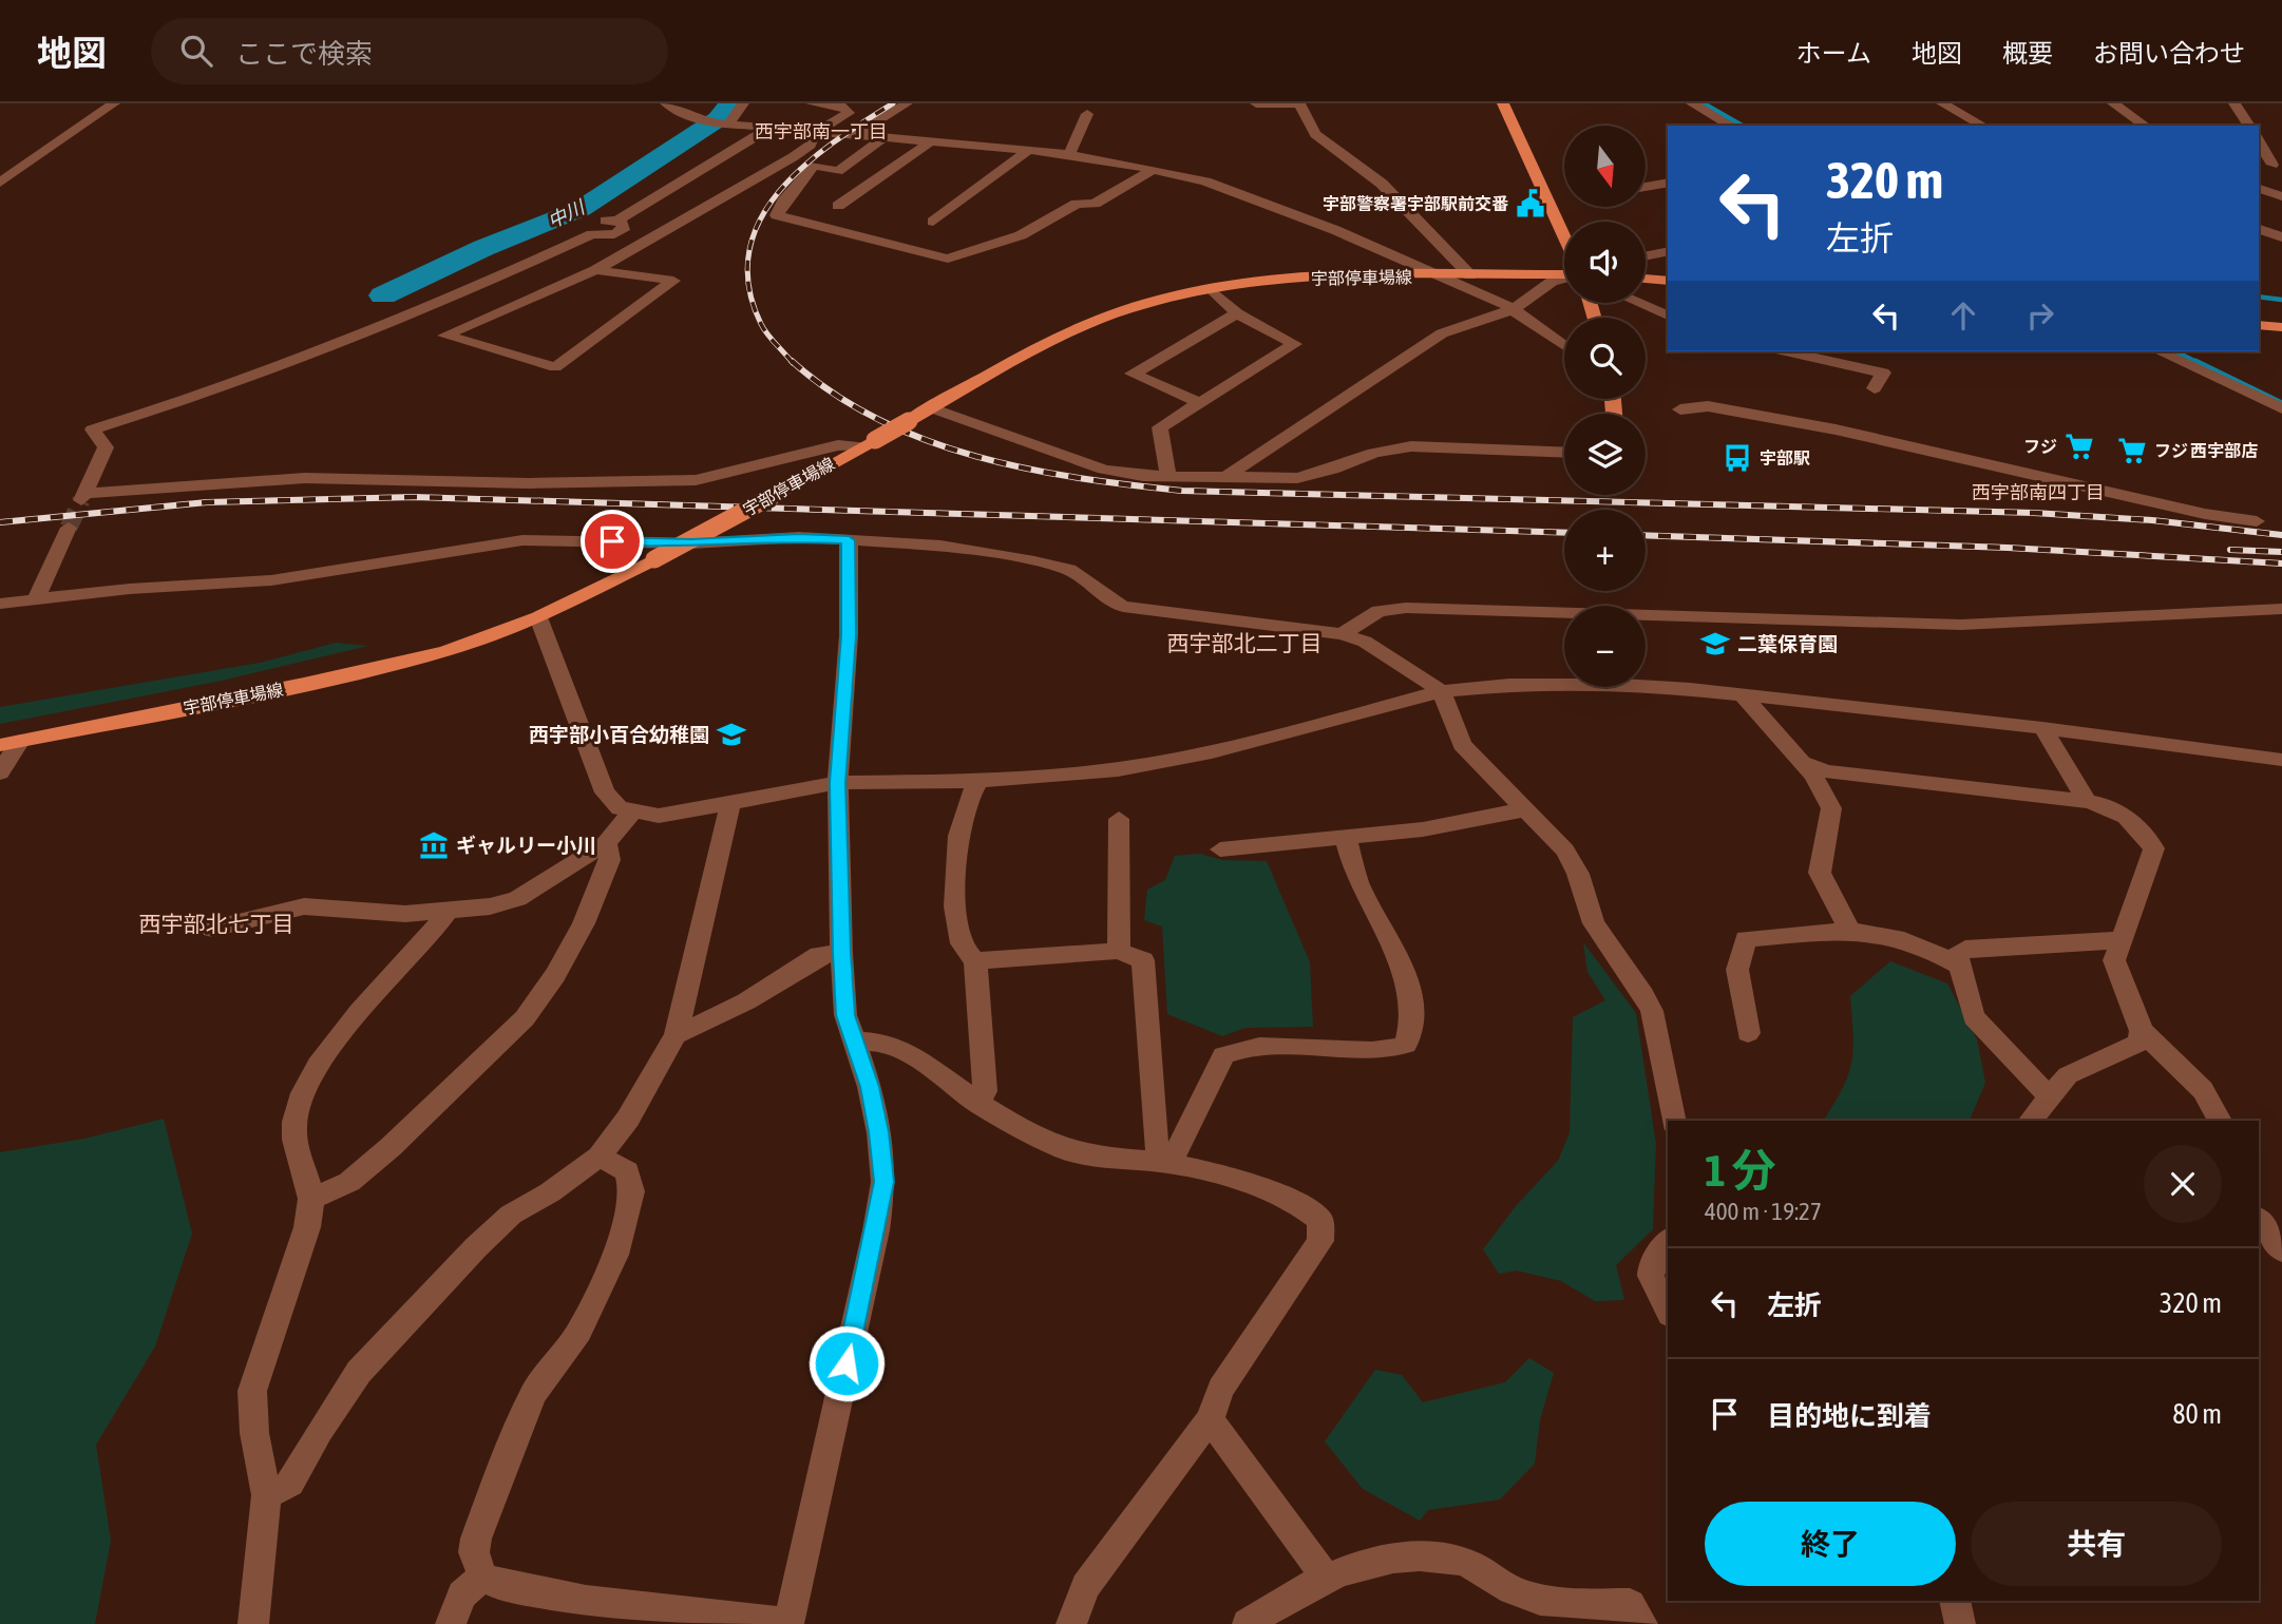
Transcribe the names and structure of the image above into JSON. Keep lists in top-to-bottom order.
{
  "streets": {
    "main road": ["宇部停車場線"]
  },
  "districts": [
    "西宇部南一丁目",
    "西宇部南四丁目",
    "西宇部北二丁目",
    "西宇部北七丁目"
  ],
  "water": ["中川"],
  "places": {
    "public building": ["宇部警察署宇部駅前交番"],
    "supermarket": ["フジ", "フジ 西宇部店"],
    "bus stop": ["宇部駅"],
    "school or university": ["二葉保育園", "西宇部小百合幼稚園"],
    "museum": ["ギャルリー小川"]
  },
  "north": "bottom",
  "page": {
    "header": "地図",
    "search": "ここで検索",
    "nav": [
      "ホーム",
      "地図",
      "概要",
      "お問い合わせ"
    ],
    "map_buttons": ["+", "−"],
    "turn": ["320 m", "左折"],
    "heading": ["1 分", "400 m · 19:27"],
    "list": [
      {
        "name": "左折",
        "value": "320 m"
      },
      {
        "name": "目的地に到着",
        "value": "80 m"
      }
    ],
    "buttons": ["終了", "共有"]
  }
}
